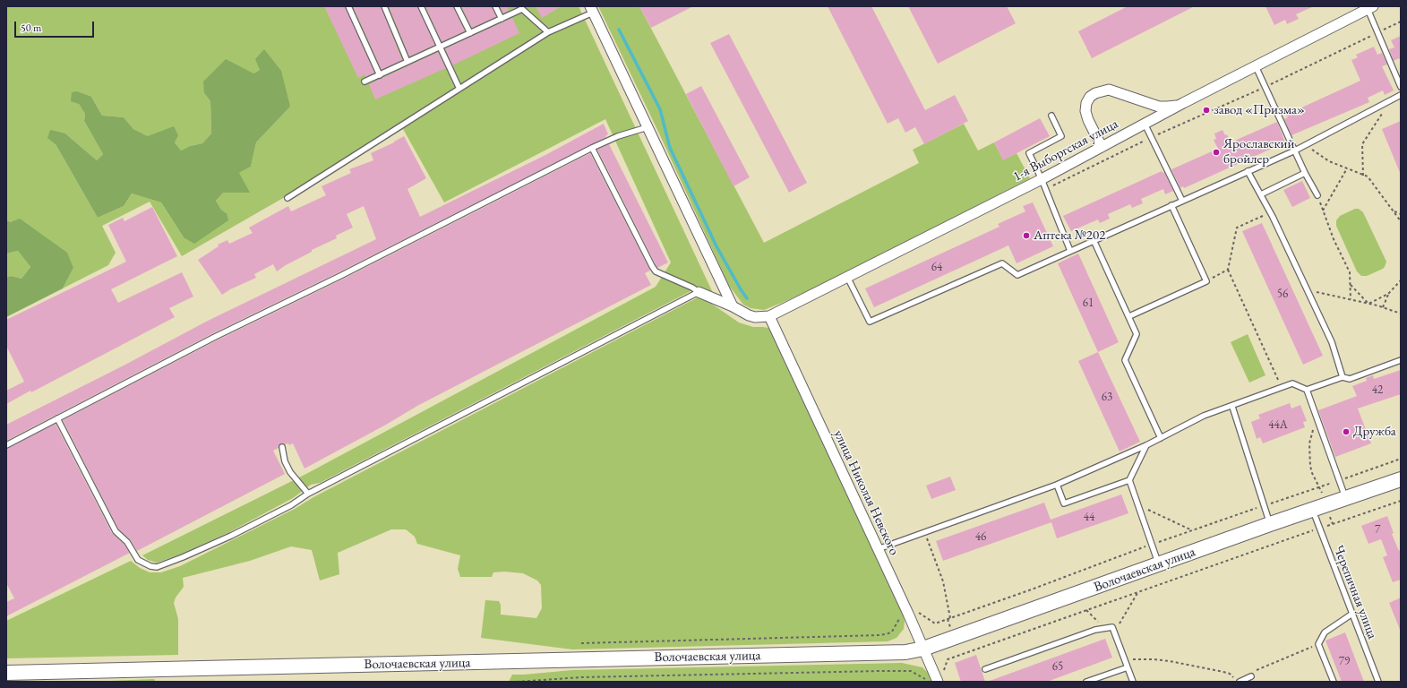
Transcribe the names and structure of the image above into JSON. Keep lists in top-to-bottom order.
{
  "streets": {
    "street": ["1-я Выборгская улица", "улица Николая Невского", "Волочаевская улица"],
    "lane": ["Черепичная улица"]
  },
  "crossings": [
    ["1-я Выборгская улица", "улица Николая Невского"],
    ["улица Николая Невского", "Волочаевская улица"],
    ["Волочаевская улица", "Черепичная улица"]
  ],
  "places": [
    "завод «Призма»",
    "Ярославский бройлер",
    "Аптека №202",
    "Дружба"
  ],
  "house_numbers": [
    "64",
    "56",
    "61",
    "42",
    "63",
    "44А",
    "44",
    "7",
    "46",
    "79",
    "65"
  ],
  "scale_bar": "50 m"
}
